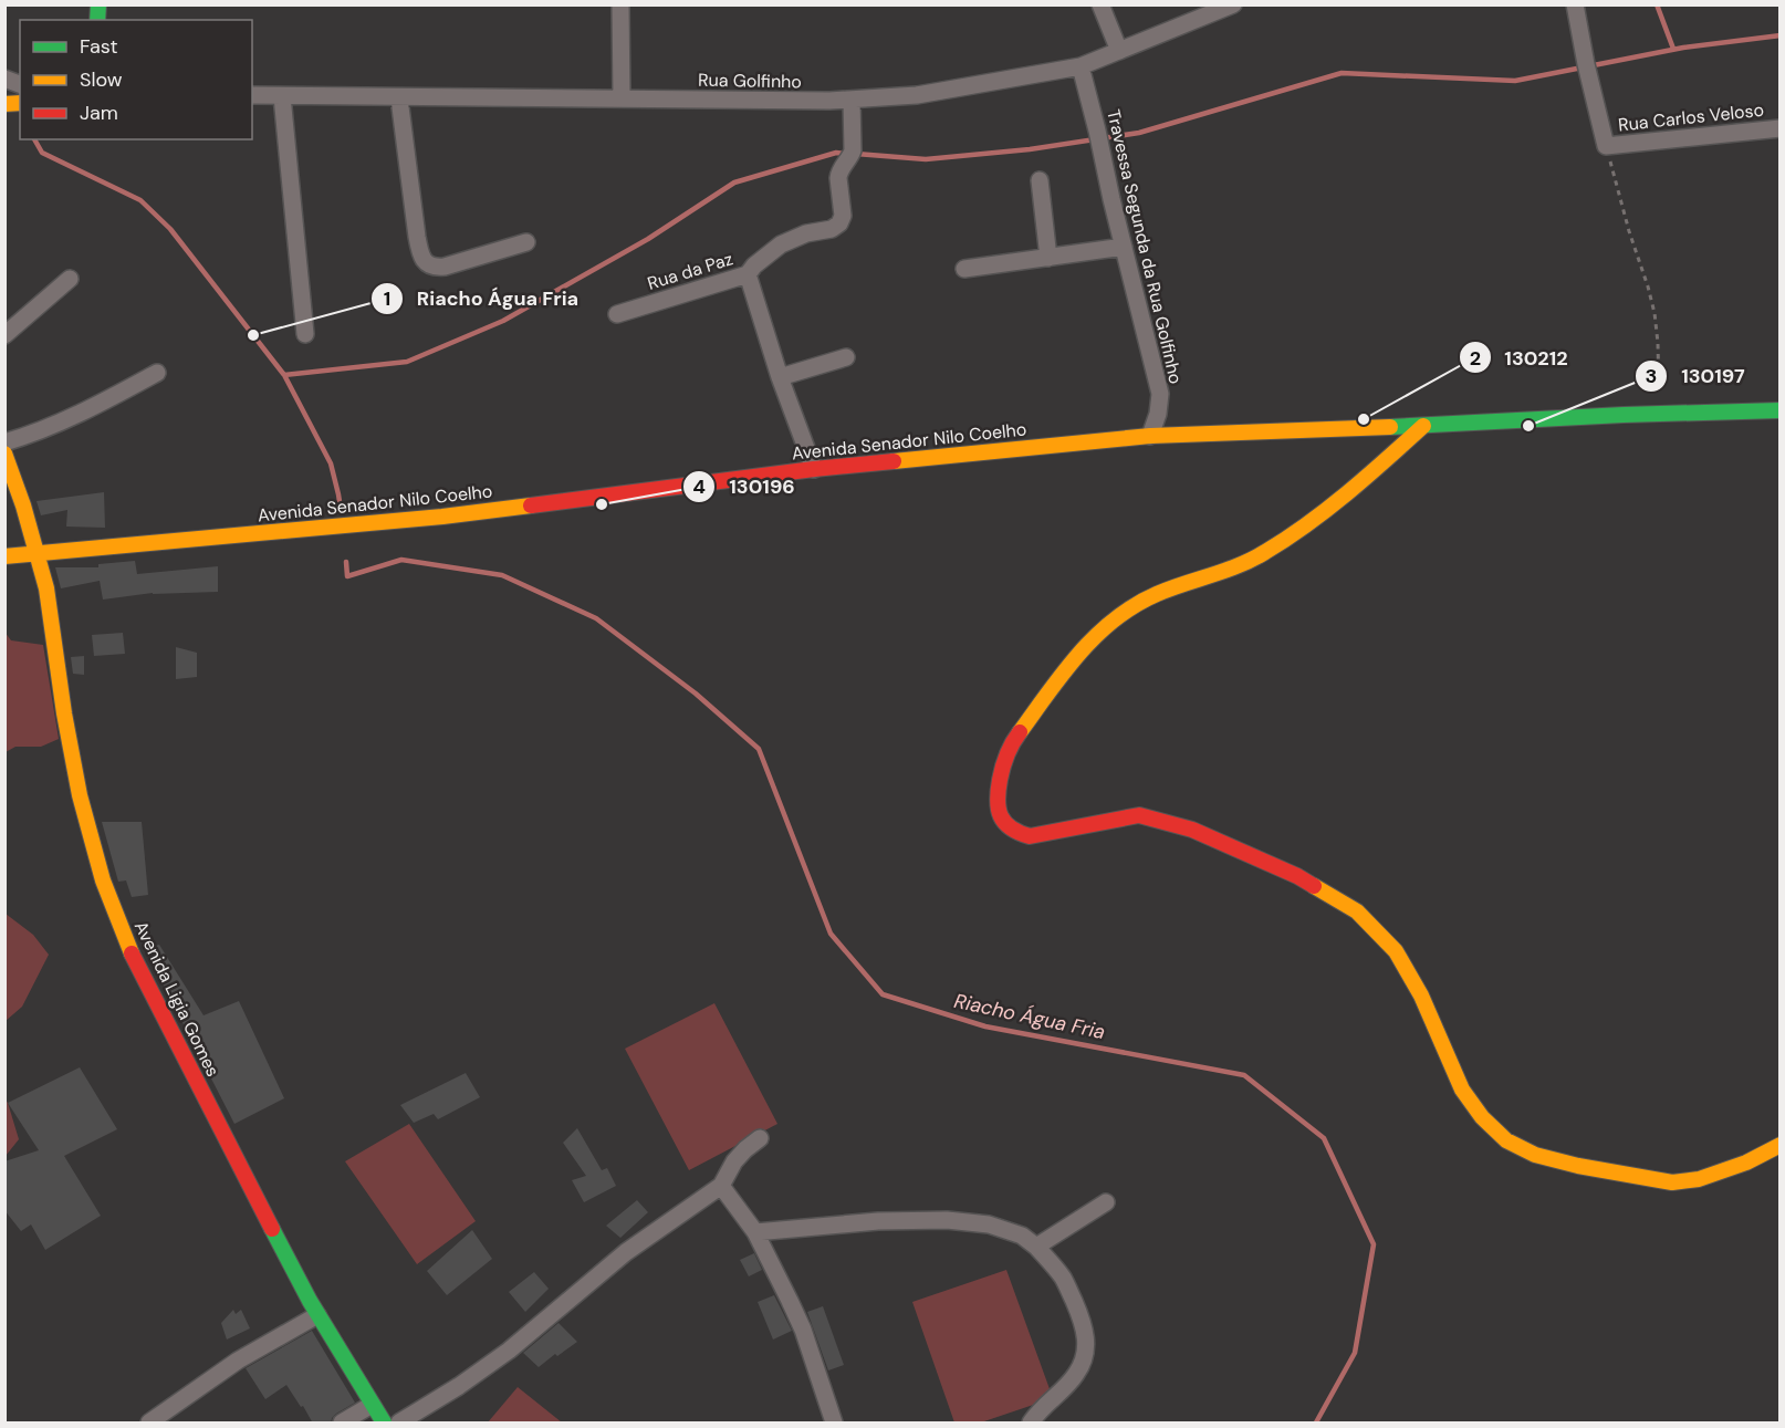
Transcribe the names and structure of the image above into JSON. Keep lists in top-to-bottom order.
{
  "streets": {
    "street": [
      "Rua Golfinho",
      "Rua Carlos Veloso",
      "Travessa Segunda da Rua Golfinho",
      "Rua da Paz",
      "Avenida Senador Nilo Coelho",
      "Avenida Ligia Gomes"
    ]
  },
  "crossings": [
    ["Rua Golfinho", "Travessa Segunda da Rua Golfinho"],
    ["Travessa Segunda da Rua Golfinho", "Avenida Senador Nilo Coelho"],
    ["Rua da Paz", "Avenida Senador Nilo Coelho"],
    ["Avenida Senador Nilo Coelho", "Avenida Ligia Gomes"]
  ],
  "water": ["Riacho Água Fria"],
  "places": [
    "Riacho Água Fria",
    "130212",
    "130197",
    "130196"
  ],
  "legend": ["Fast", "Slow", "Jam"]
}
